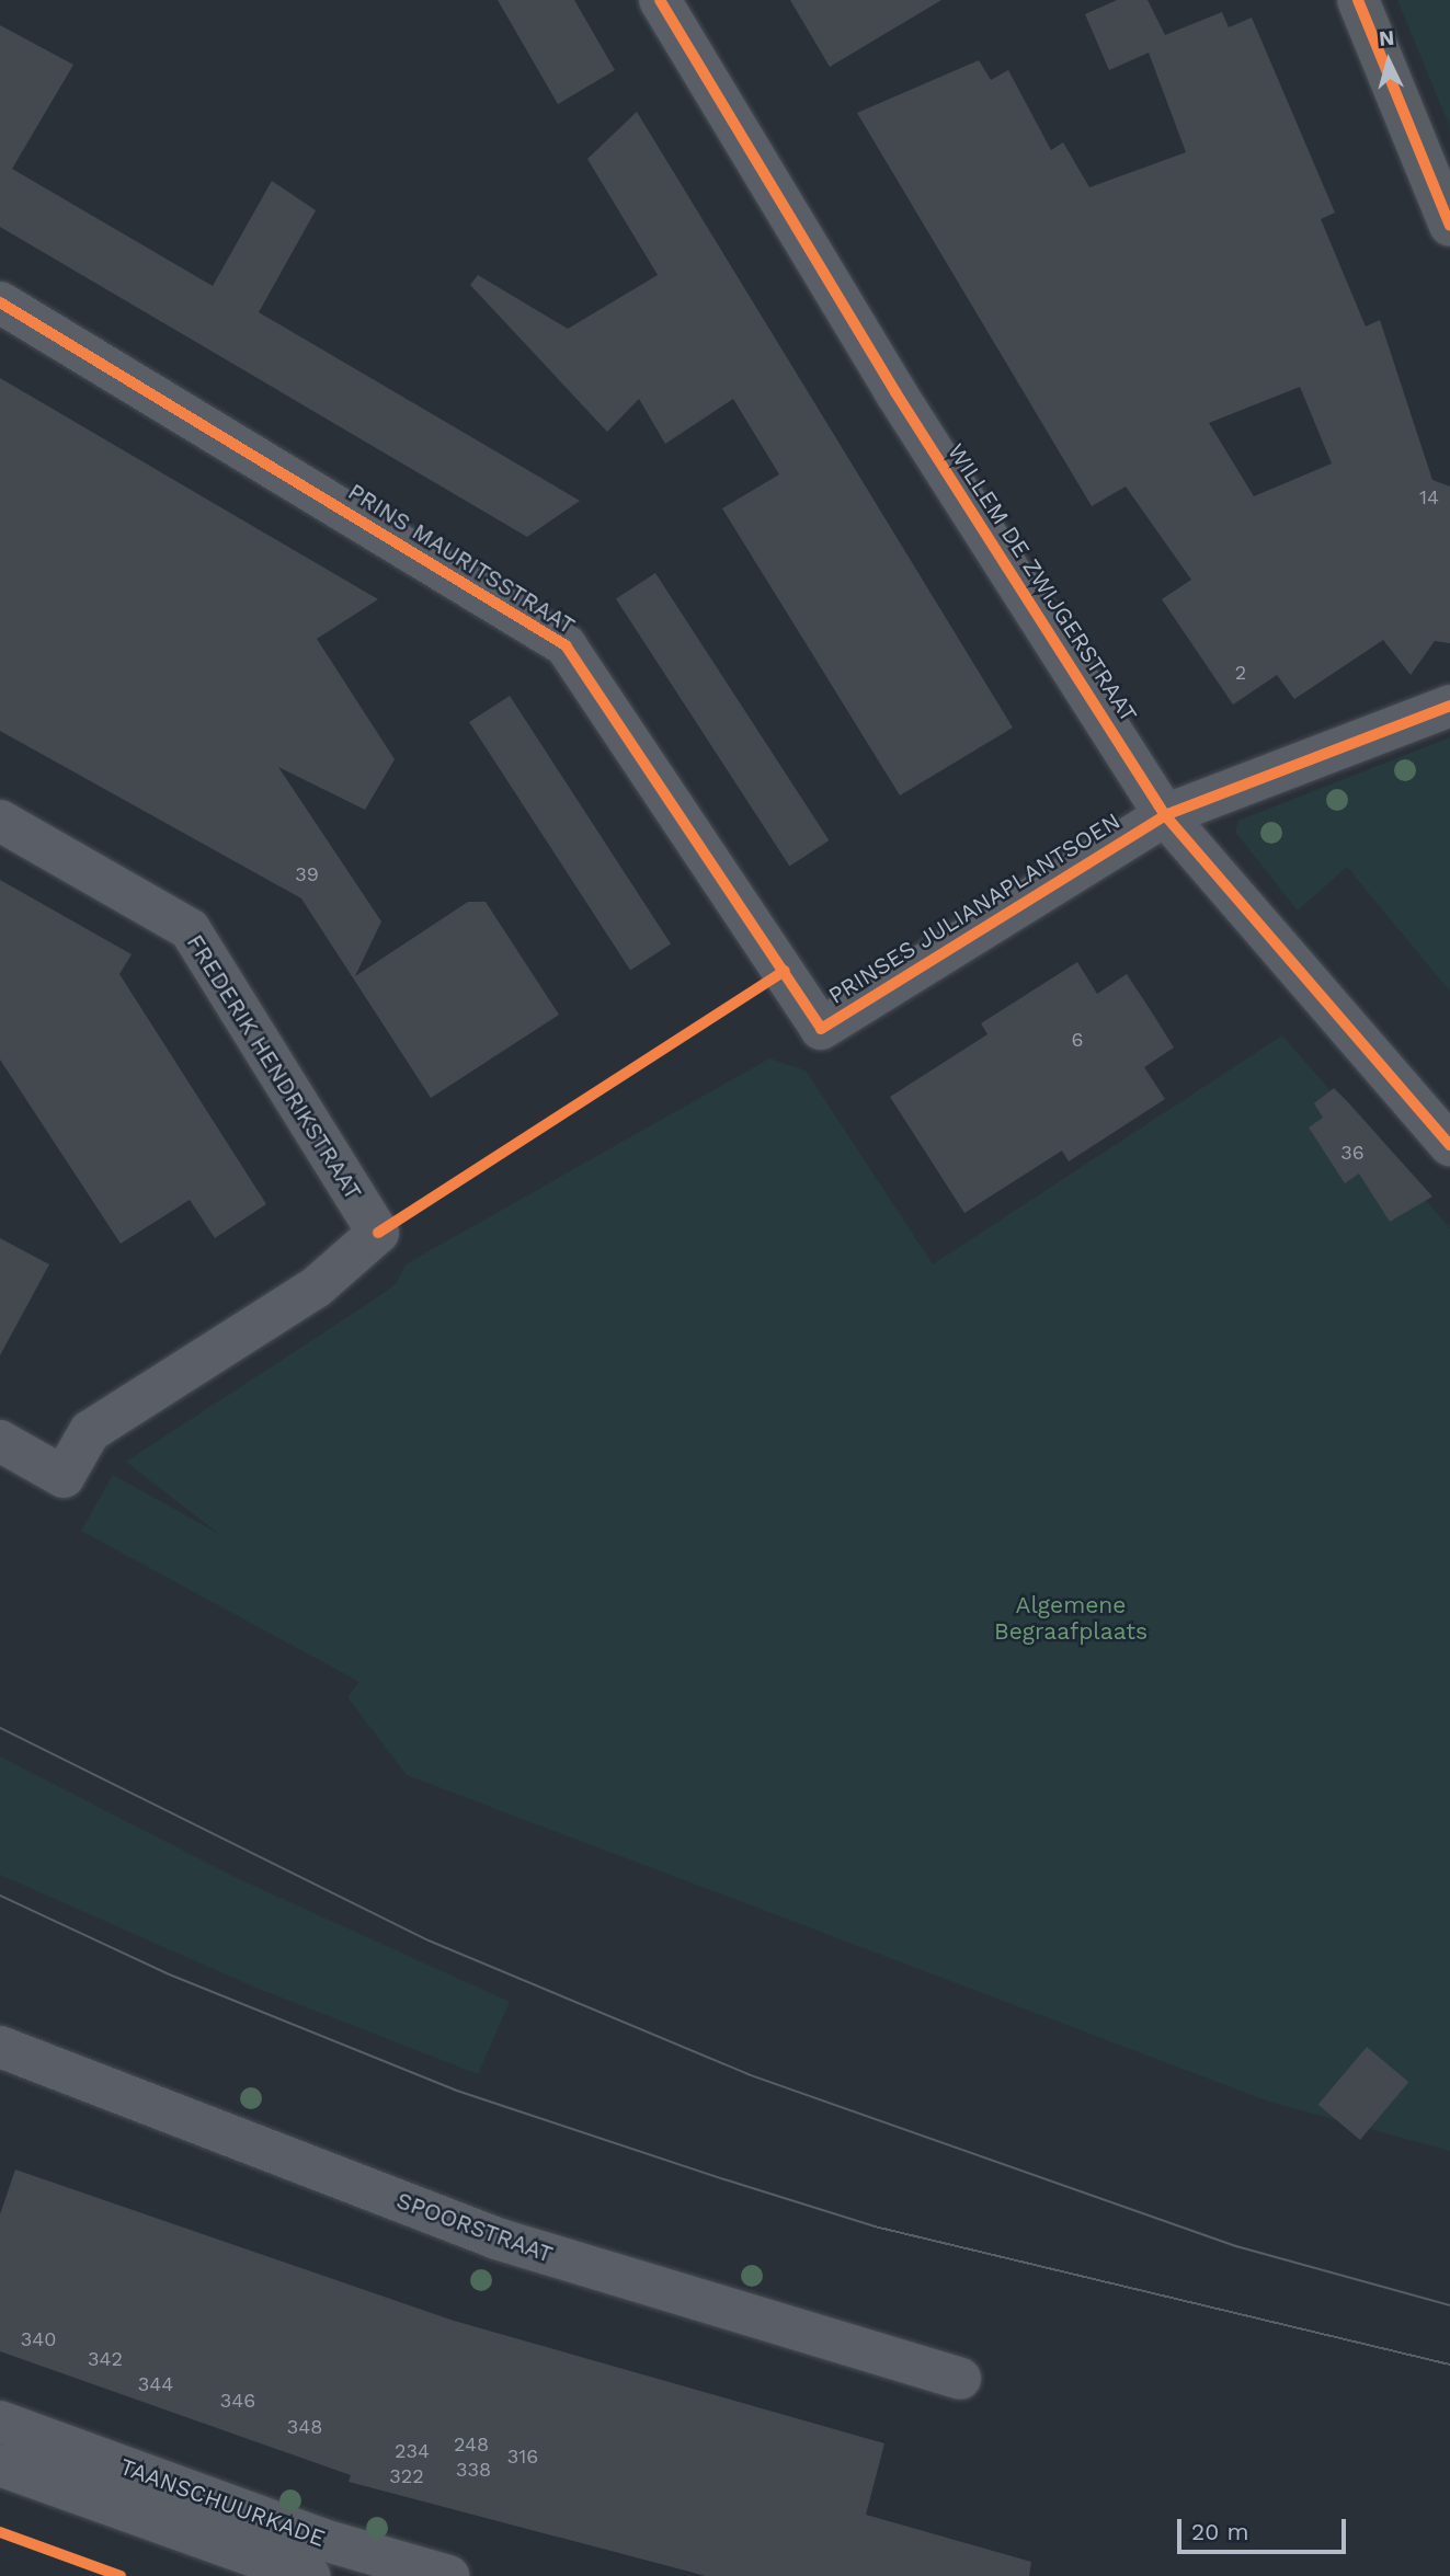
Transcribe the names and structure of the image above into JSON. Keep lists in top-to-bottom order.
{
  "streets": {
    "street": [
      "PRINS MAURITSSTRAAT",
      "WILLEM DE ZWIJGERSTRAAT",
      "PRINSES JULIANAPLANTSOEN",
      "FREDERIK HENDRIKSTRAAT",
      "SPOORSTRAAT",
      "TAANSCHUURKADE"
    ]
  },
  "crossings": [
    ["PRINS MAURITSSTRAAT", "PRINSES JULIANAPLANTSOEN"],
    ["WILLEM DE ZWIJGERSTRAAT", "PRINSES JULIANAPLANTSOEN"]
  ],
  "parks": ["Algemene Begraafplaats"],
  "house_numbers": [
    "14",
    "2",
    "39",
    "6",
    "36",
    "340",
    "342",
    "344",
    "346",
    "348",
    "248",
    "234",
    "316",
    "338",
    "322"
  ],
  "scale_bar": "20 m",
  "north": "top"
}
